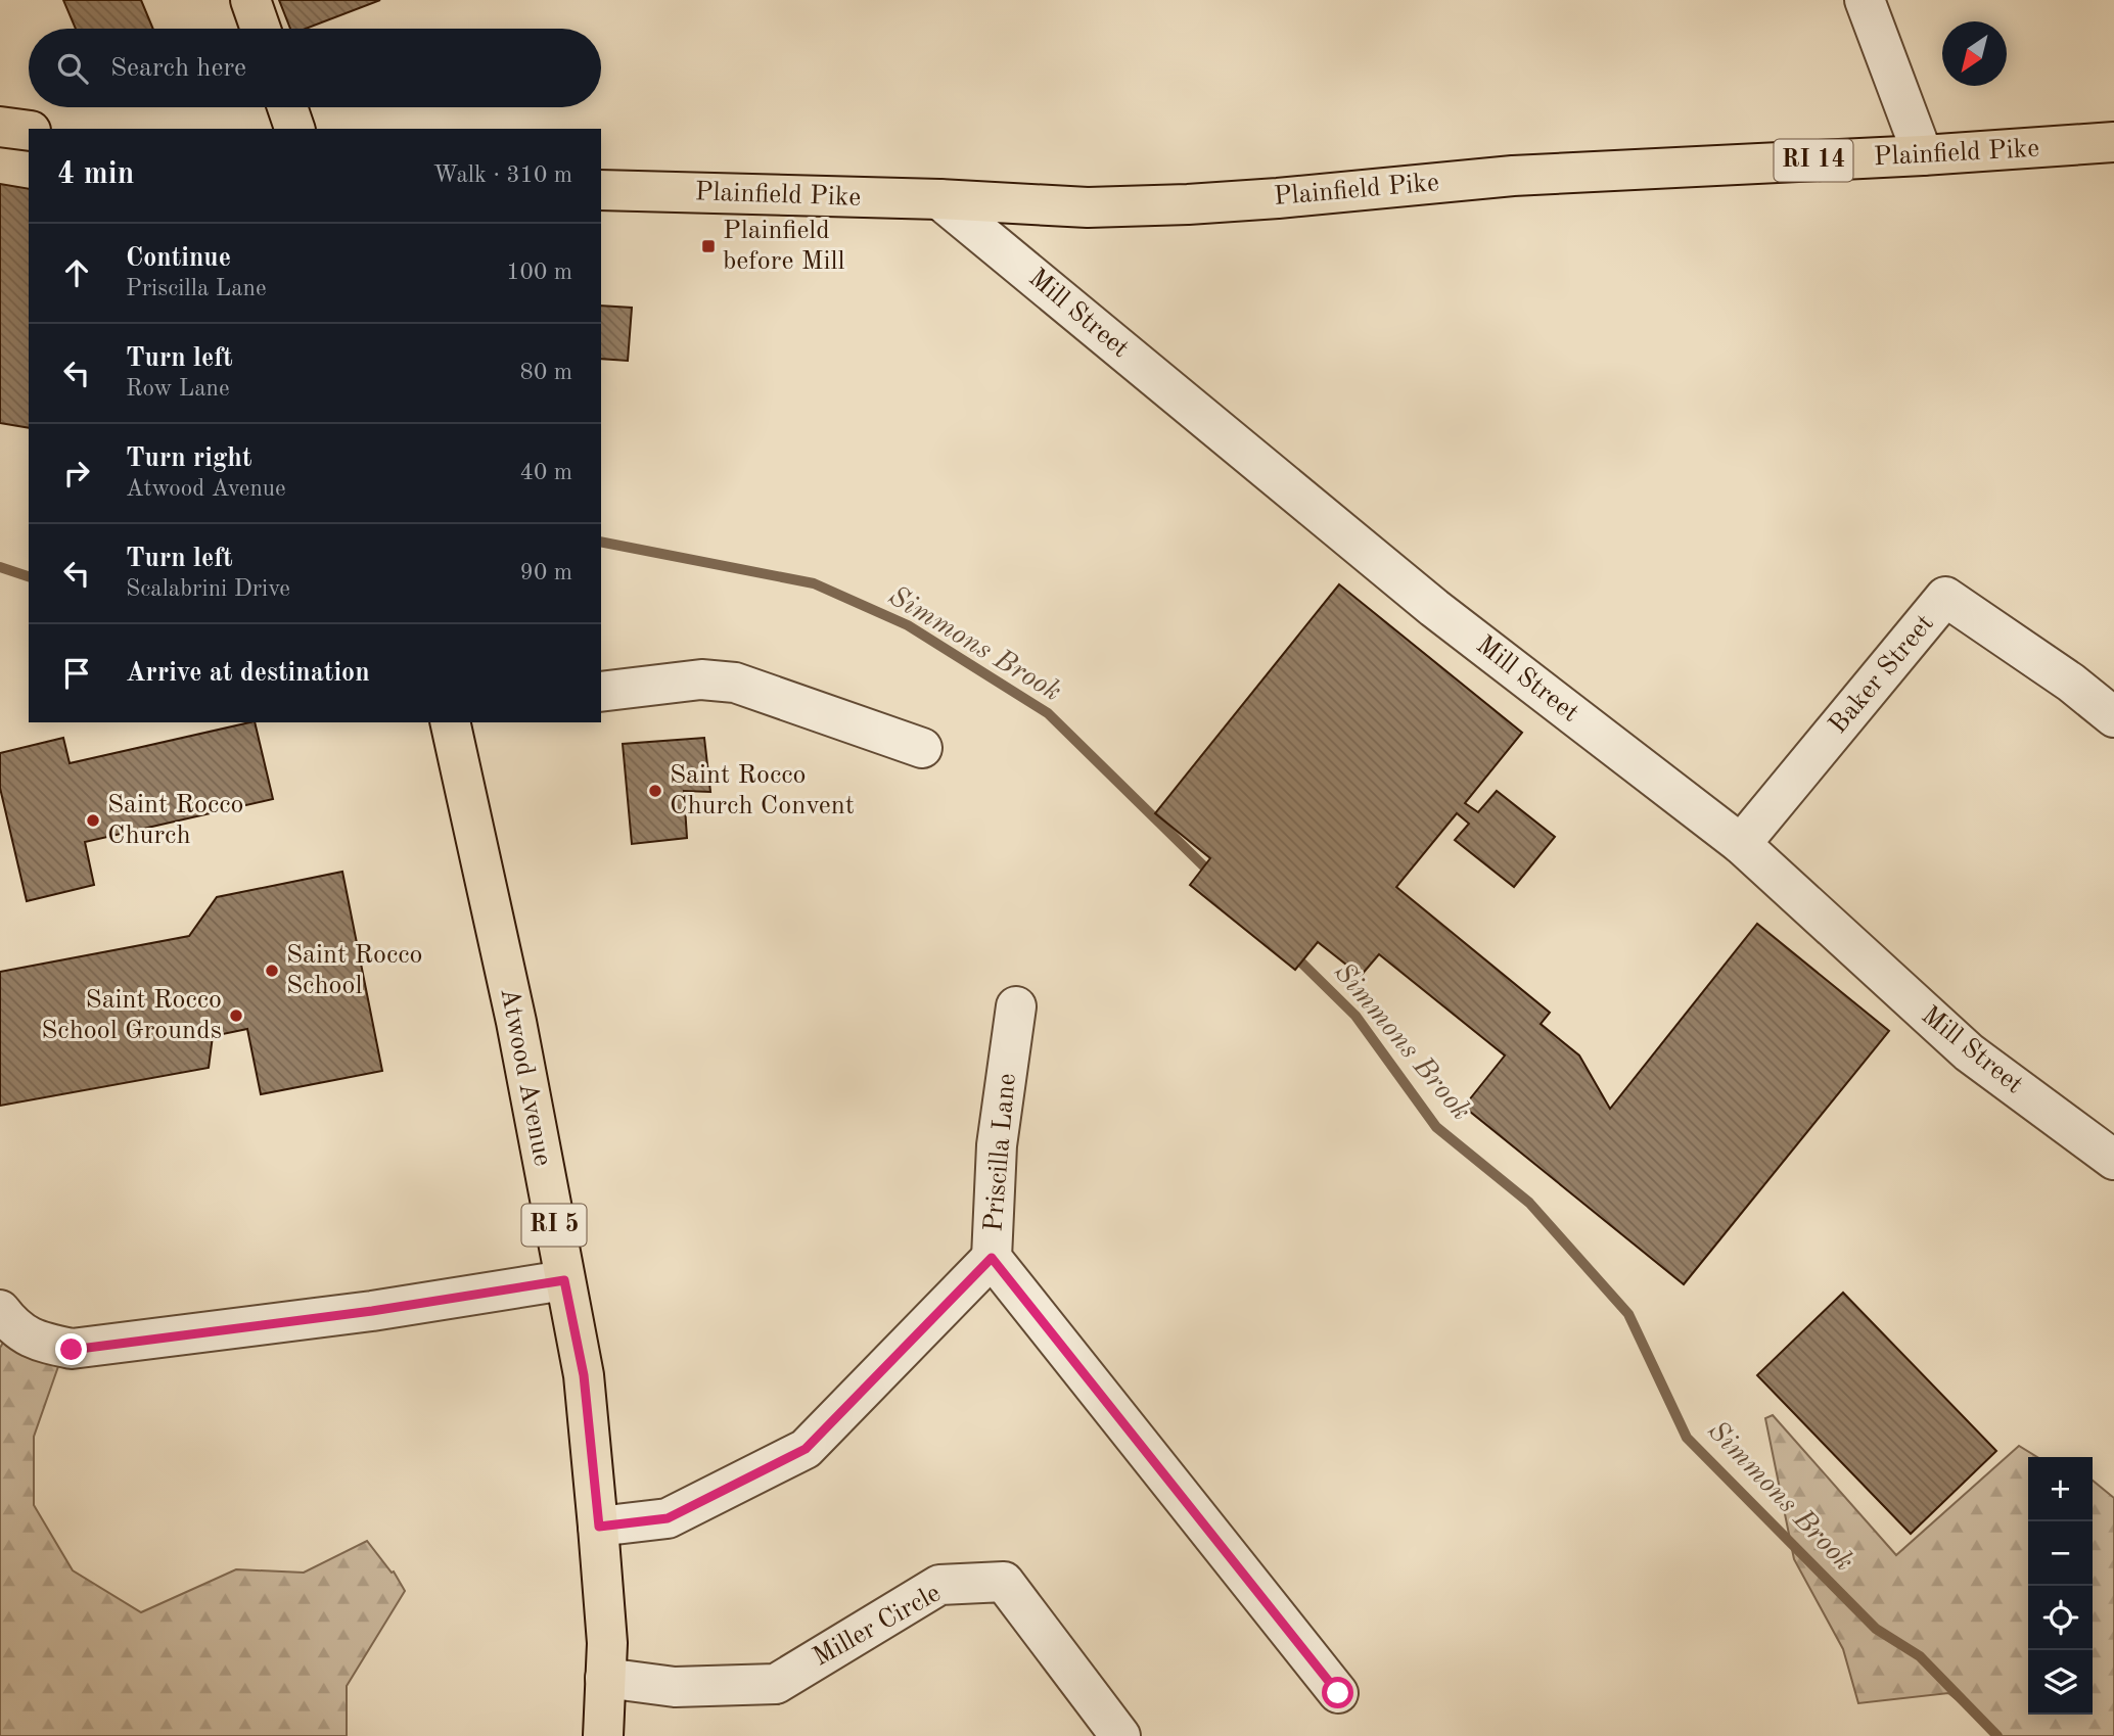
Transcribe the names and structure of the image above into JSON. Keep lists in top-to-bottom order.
{
  "streets": {
    "main road": [
      "Plainfield Pike",
      "RI 14",
      "Atwood Avenue",
      "RI 5"
    ],
    "street": [
      "Mill Street",
      "Baker Street",
      "Priscilla Lane",
      "Miller Circle"
    ]
  },
  "crossings": [
    ["Plainfield Pike", "Mill Street"],
    ["Mill Street", "Baker Street"],
    ["Atwood Avenue", "Miller Circle"]
  ],
  "water": ["Simmons Brook"],
  "places": {
    "transit": ["Plainfield before Mill"],
    "other": [
      "Saint Rocco Church Convent",
      "Saint Rocco Church",
      "Saint Rocco School",
      "Saint Rocco School Grounds"
    ]
  },
  "north": "bottom left",
  "page": {
    "search": "Search here",
    "heading": ["4 min", "Walk · 310 m"],
    "list": [
      ["Continue", "Priscilla Lane", "100 m"],
      ["Turn left", "Row Lane", "80 m"],
      ["Turn right", "Atwood Avenue", "40 m"],
      ["Turn left", "Scalabrini Drive", "90 m"],
      "Arrive at destination"
    ],
    "map_buttons": ["+", "−"]
  }
}
